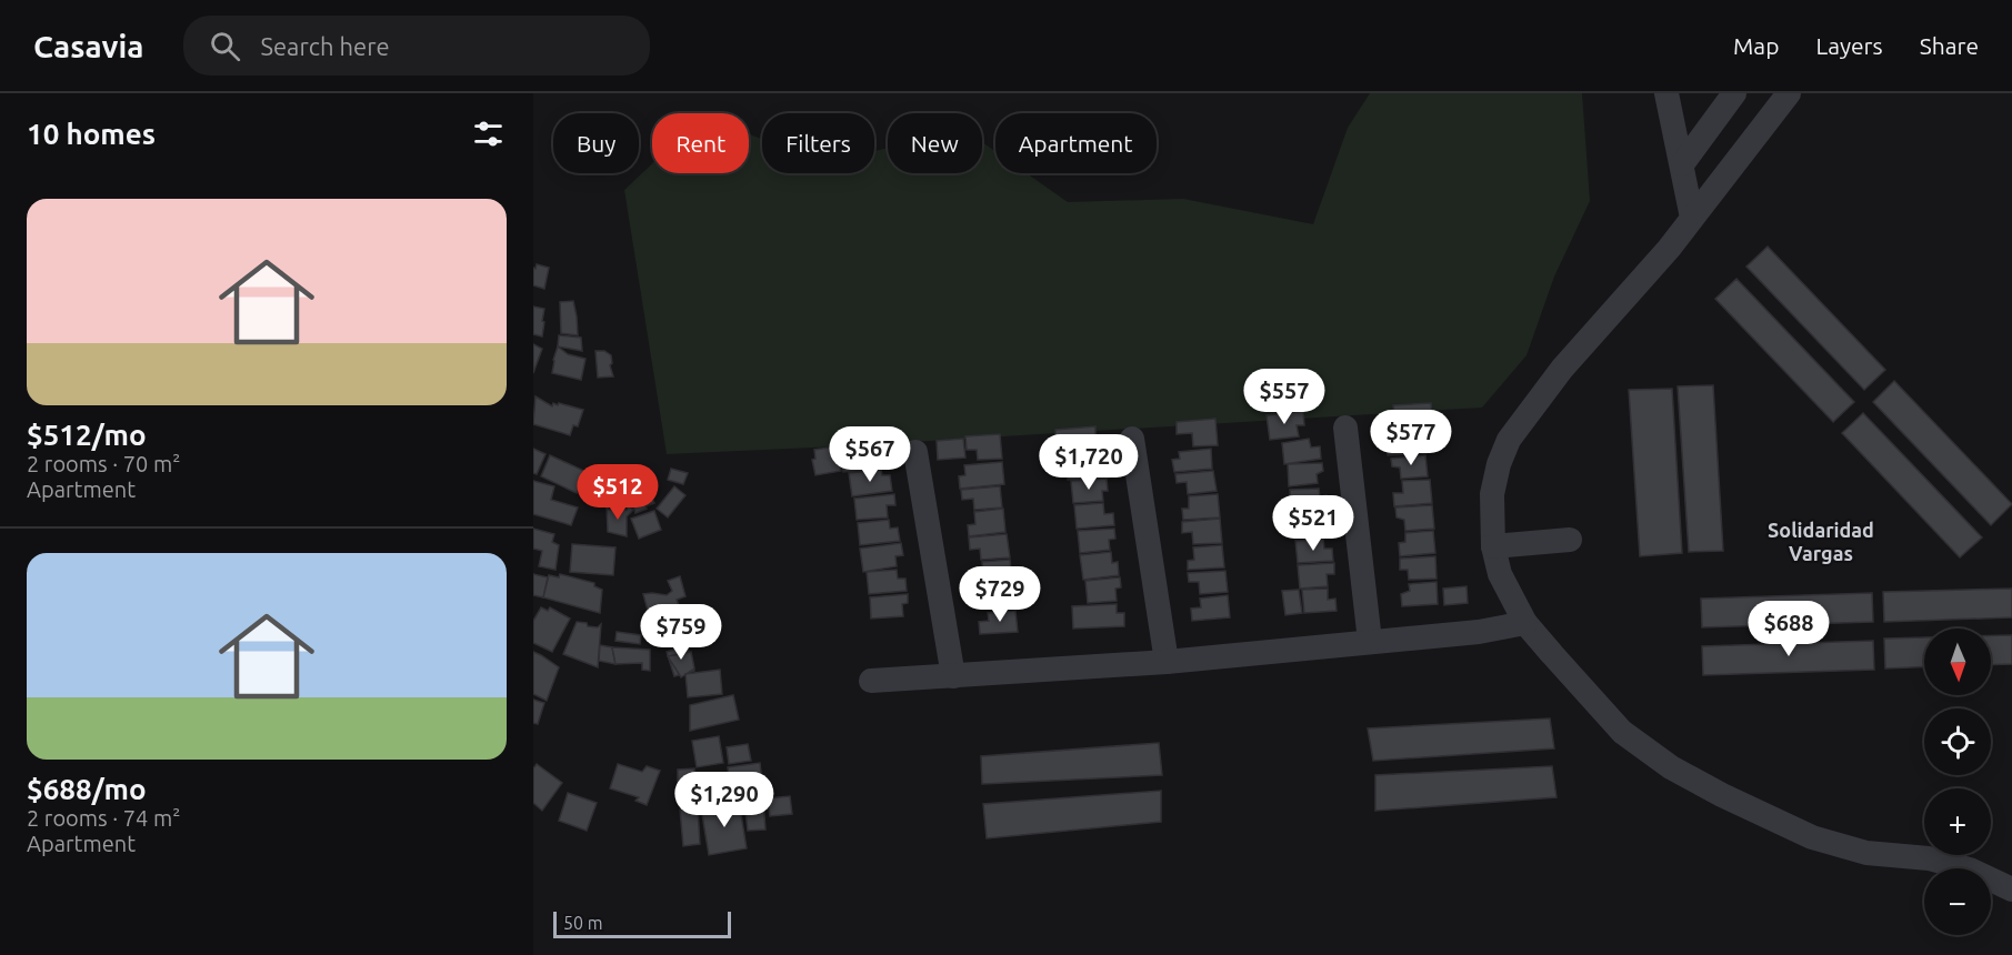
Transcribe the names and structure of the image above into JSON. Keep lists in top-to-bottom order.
{
  "districts": ["Solidaridad Vargas"],
  "scale_bar": "50 m",
  "north": "bottom",
  "page": {
    "header": "Casavia",
    "search": "Search here",
    "nav": ["Map", "Layers", "Share"],
    "heading": "10 homes",
    "chip": [
      "Buy",
      "Rent",
      "Filters",
      "New",
      "Apartment"
    ],
    "list": [
      {
        "name": "$512/mo",
        "note": "2 rooms · 70 m² · Apartment"
      },
      {
        "name": "$688/mo",
        "note": "2 rooms · 74 m² · Apartment"
      }
    ],
    "price": [
      "$557",
      "$577",
      "$567",
      "$1,720",
      "$512",
      "$521",
      "$729",
      "$688",
      "$759",
      "$1,290"
    ],
    "map_buttons": ["+", "−"],
    "scale": "50 m"
  }
}
